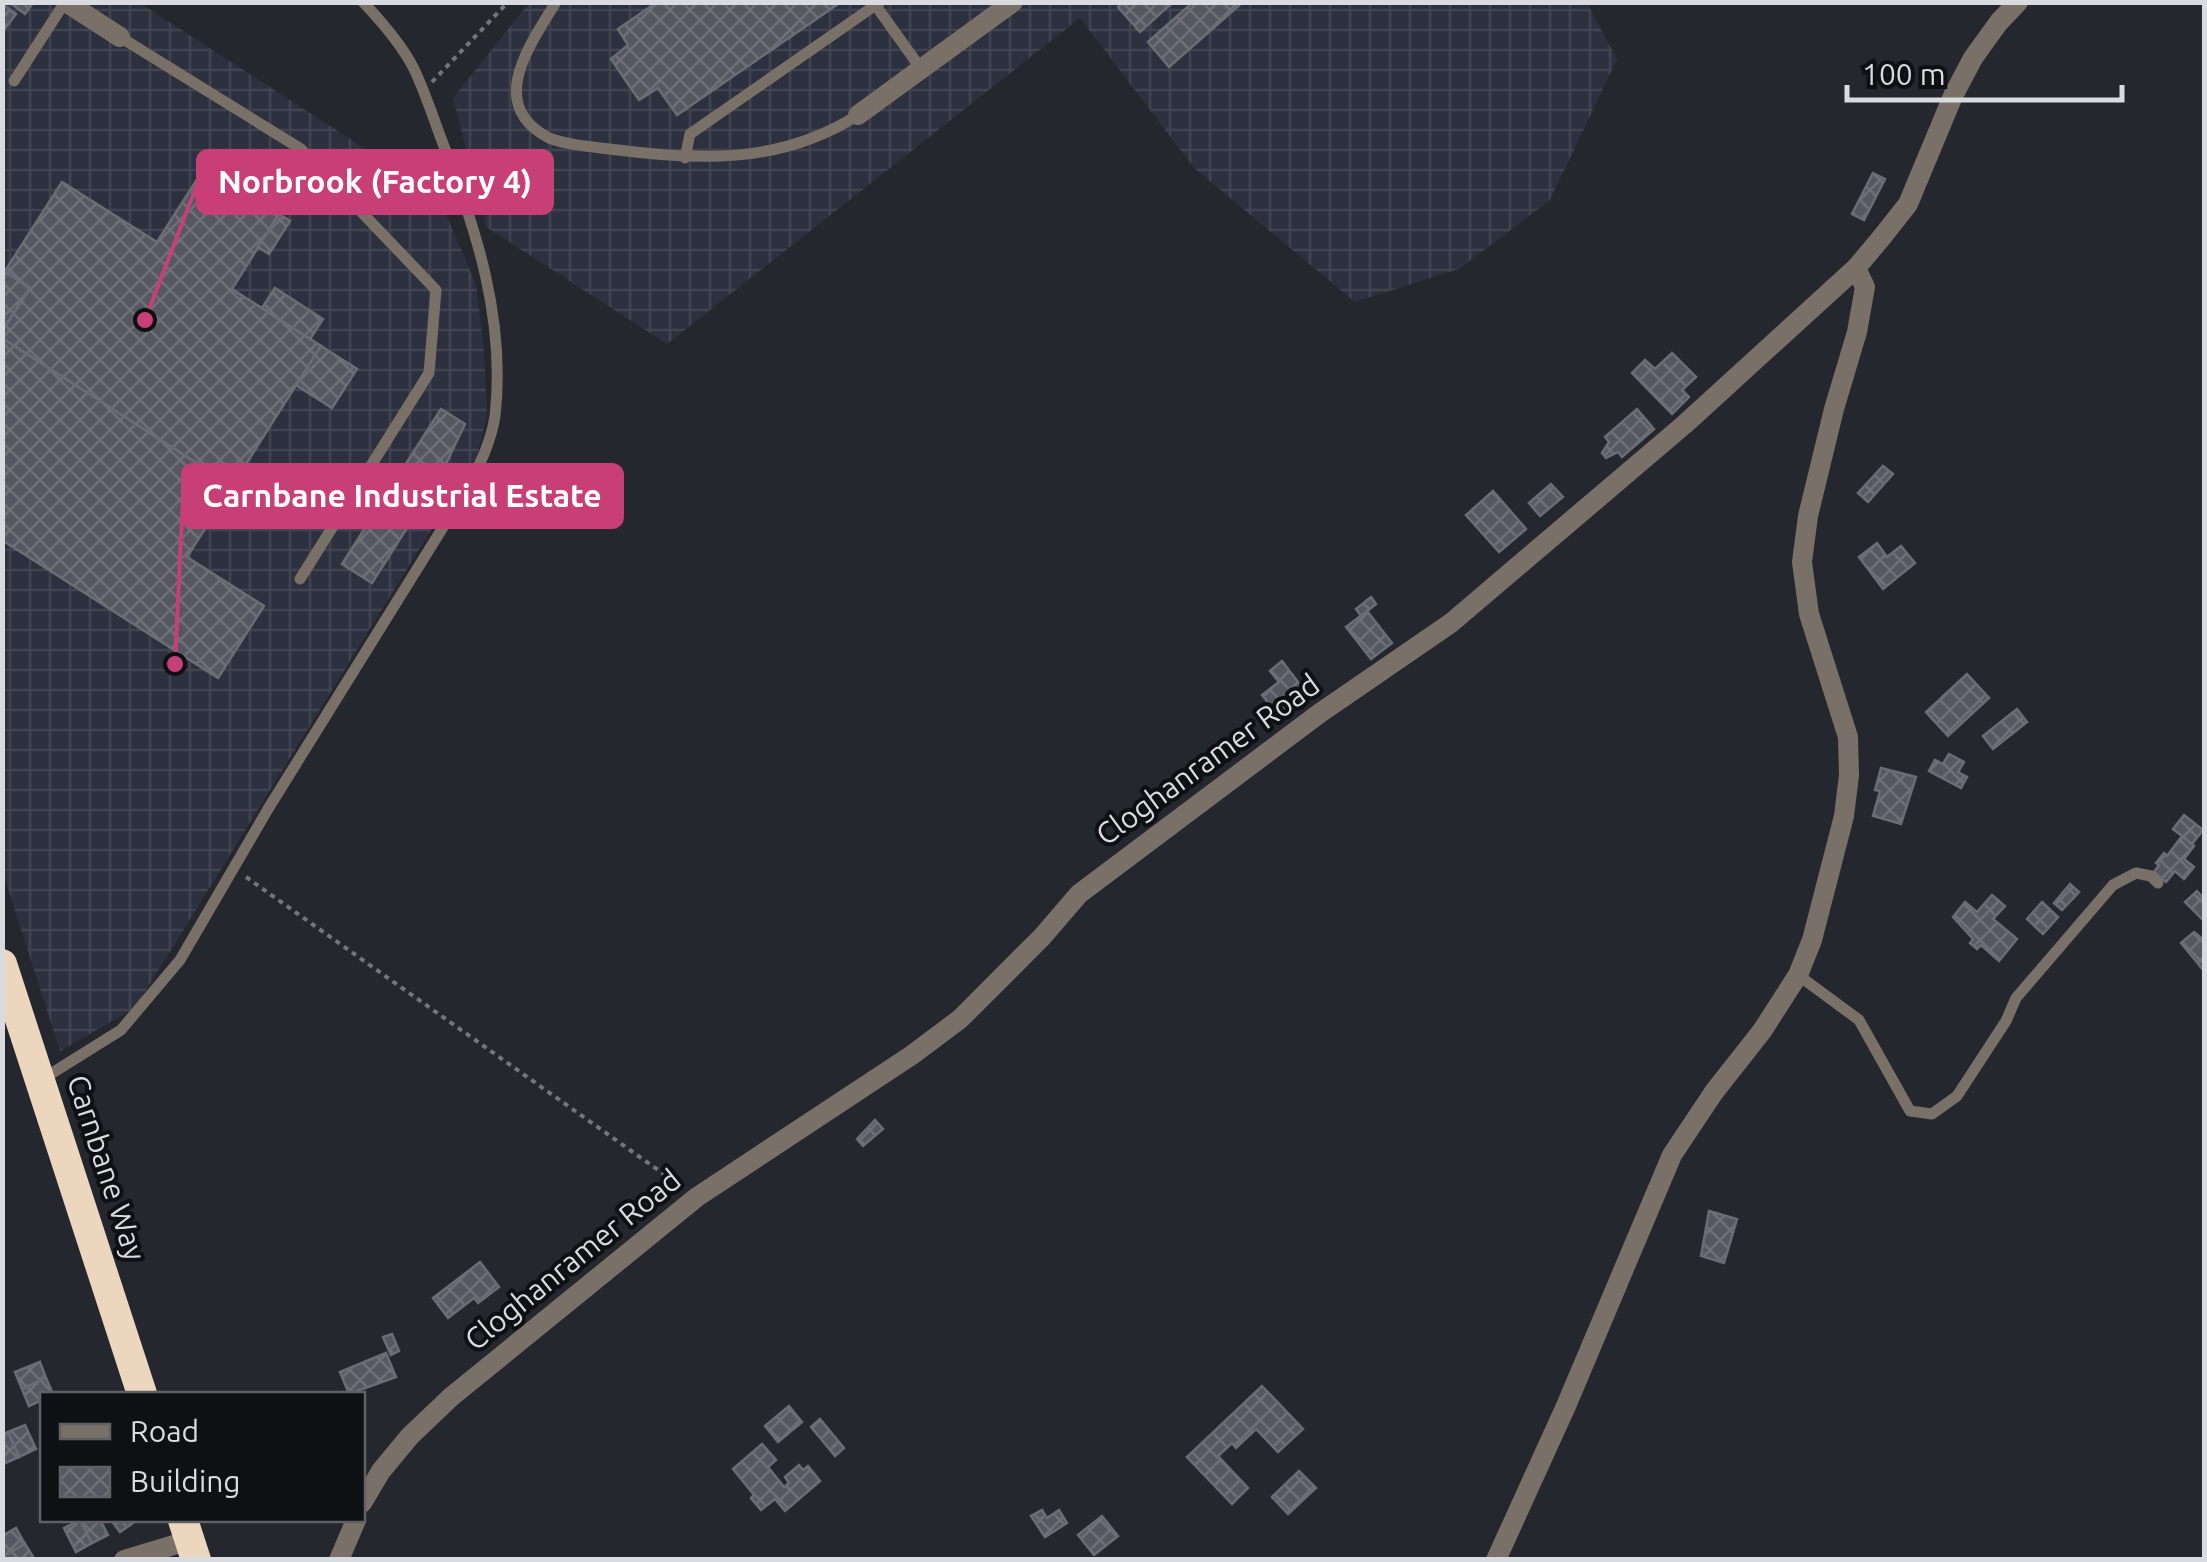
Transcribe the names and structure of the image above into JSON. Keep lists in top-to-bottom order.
{
  "streets": {
    "highway": ["Carnbane Way"],
    "street": ["Cloghanramer Road"]
  },
  "places": ["Norbrook (Factory 4)", "Carnbane Industrial Estate"],
  "legend": ["Road", "Building"],
  "scale_bar": "100 m"
}
